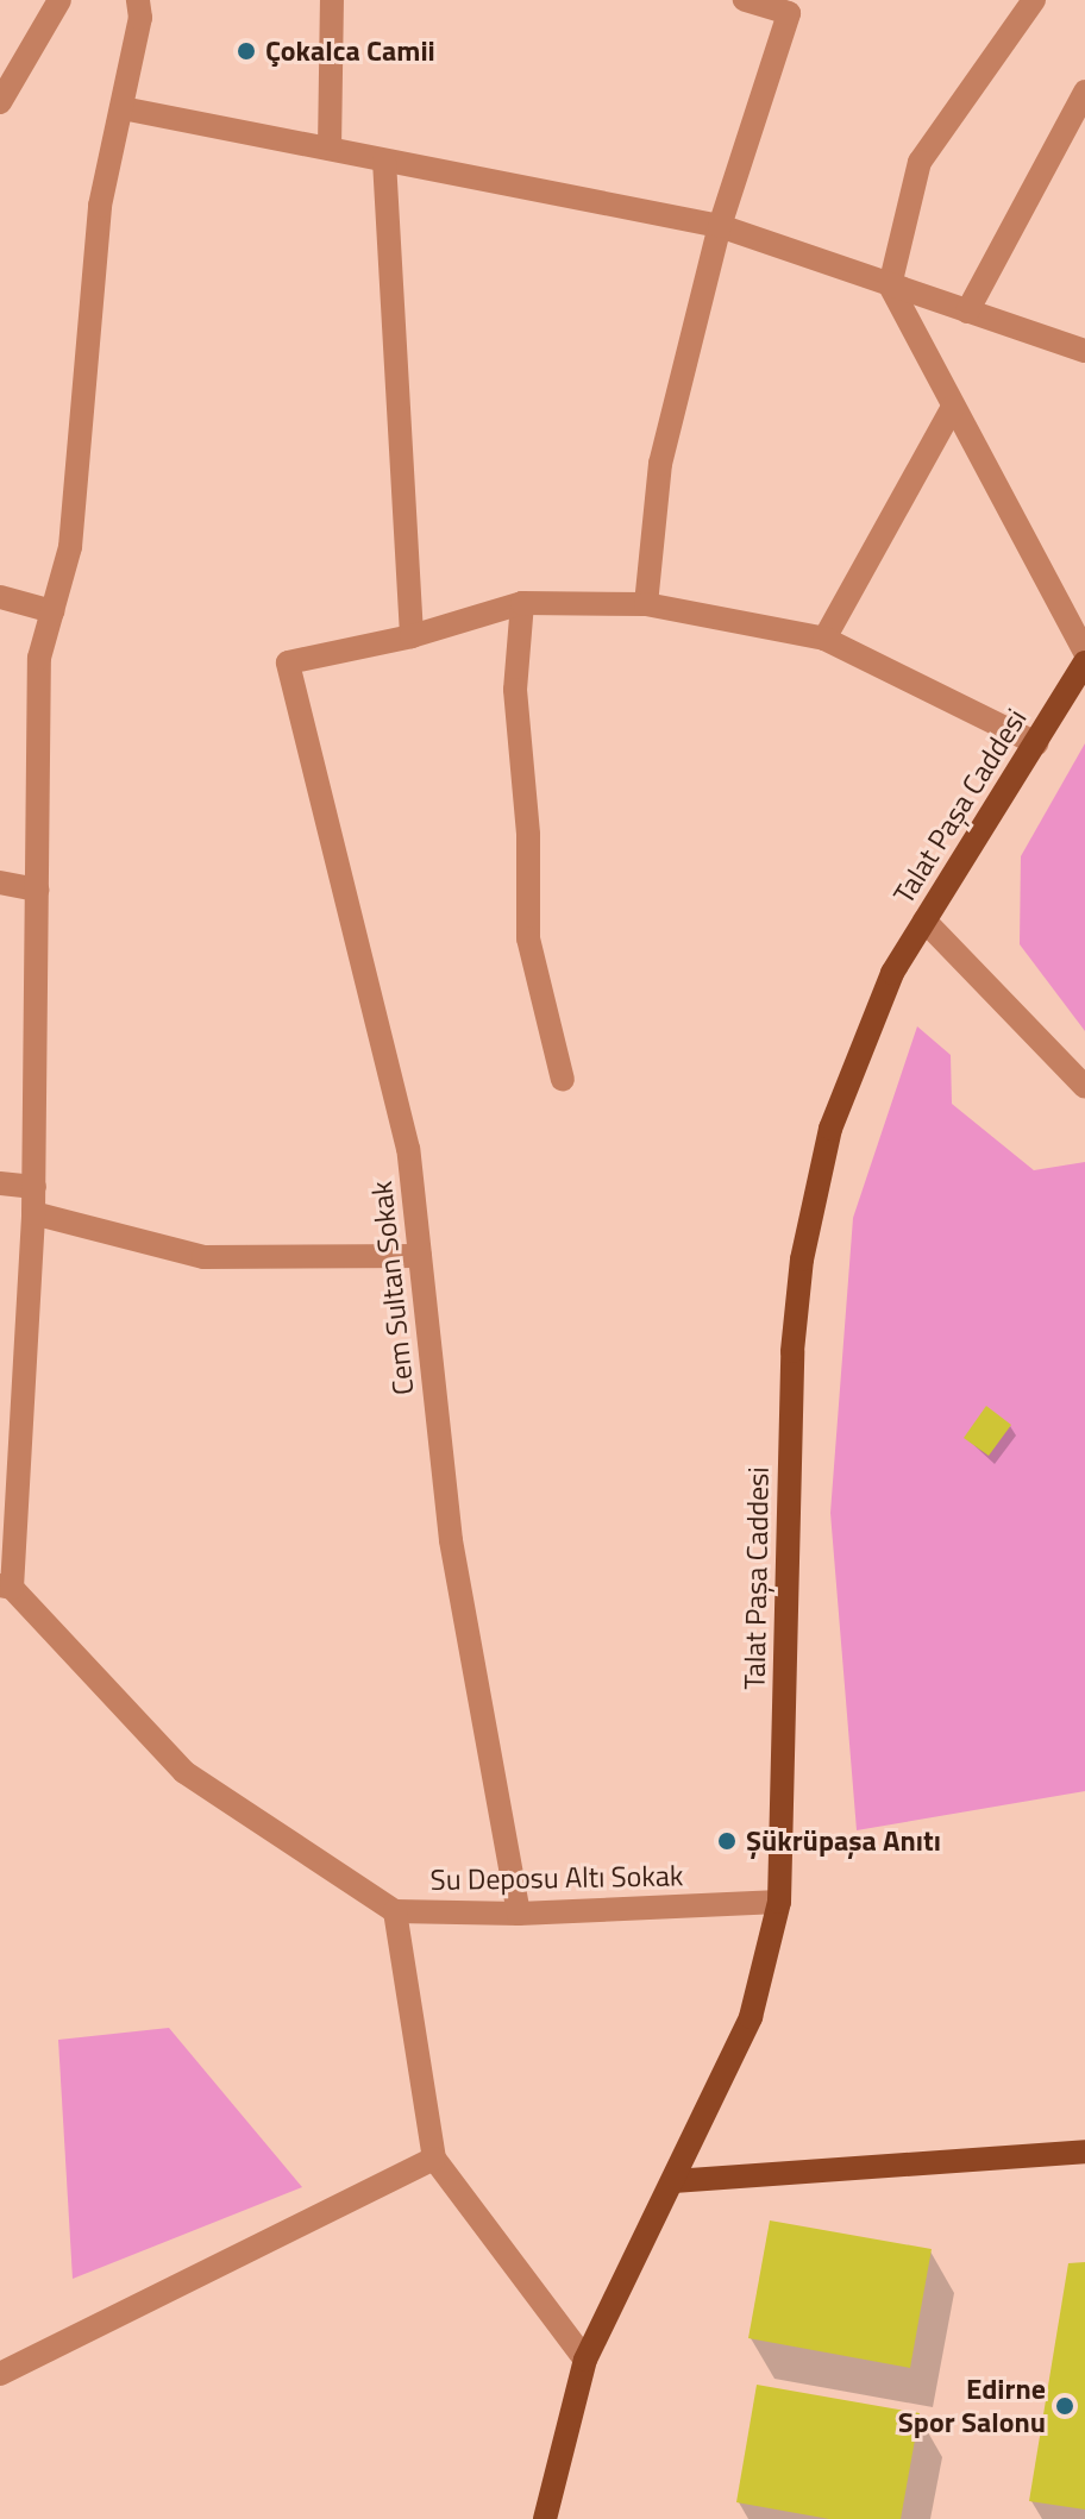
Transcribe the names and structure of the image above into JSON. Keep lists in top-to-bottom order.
{
  "streets": {
    "main road": ["Talat Paşa Caddesi"],
    "street": ["Cem Sultan Sokak", "Su Deposu Altı Sokak"]
  },
  "crossings": [
    ["Talat Paşa Caddesi", "Su Deposu Altı Sokak"],
    ["Cem Sultan Sokak", "Su Deposu Altı Sokak"]
  ],
  "places": ["Çokalca Camii", "Şükrüpaşa Anıtı", "Edirne Spor Salonu"]
}
